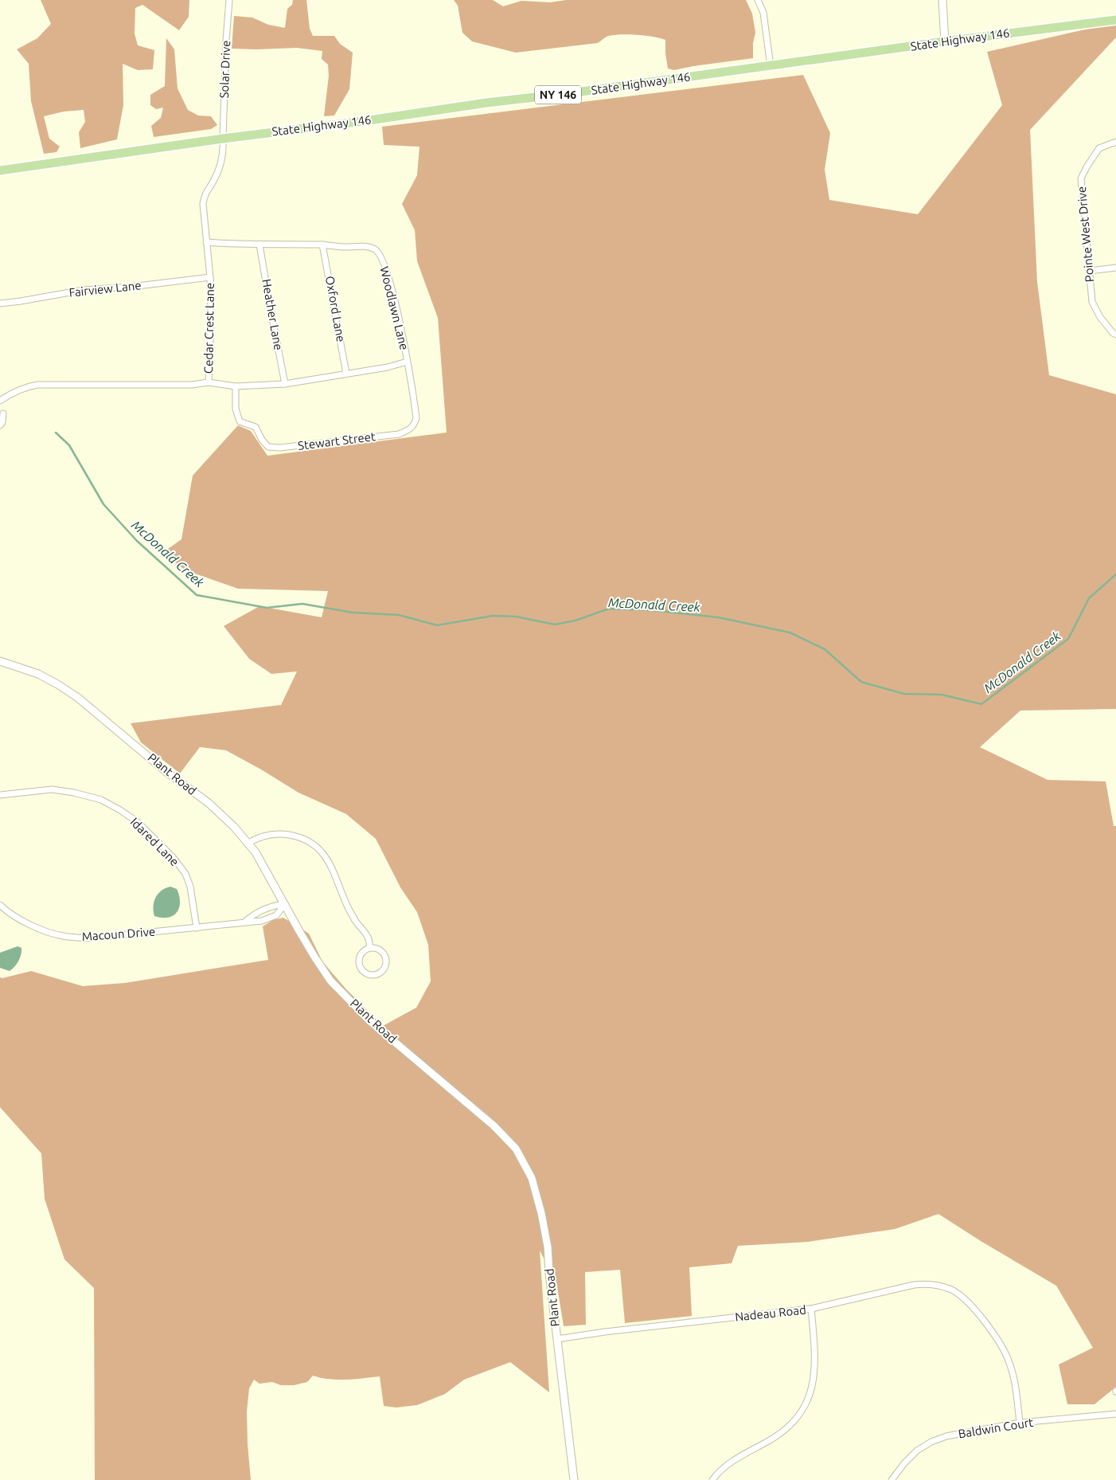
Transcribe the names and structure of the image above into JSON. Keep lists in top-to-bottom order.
{
  "streets": {
    "main road": ["State Highway 146", "NY 146"],
    "street": [
      "Solar Drive",
      "Pointe West Drive",
      "Fairview Lane",
      "Woodlawn Lane",
      "Oxford Lane",
      "Heather Lane",
      "Cedar Crest Lane",
      "Stewart Street",
      "Plant Road",
      "Idared Lane",
      "Macoun Drive",
      "Nadeau Road",
      "Baldwin Court"
    ]
  },
  "crossings": [
    ["State Highway 146", "Solar Drive"],
    ["State Highway 146", "Cedar Crest Lane"],
    ["Solar Drive", "Cedar Crest Lane"],
    ["Fairview Lane", "Cedar Crest Lane"],
    ["Woodlawn Lane", "Oxford Lane"],
    ["Woodlawn Lane", "Heather Lane"],
    ["Woodlawn Lane", "Cedar Crest Lane"],
    ["Woodlawn Lane", "Stewart Street"],
    ["Plant Road", "Macoun Drive"],
    ["Plant Road", "Nadeau Road"],
    ["Idared Lane", "Macoun Drive"],
    ["Nadeau Road", "Baldwin Court"]
  ],
  "water": ["McDonald Creek"]
}
